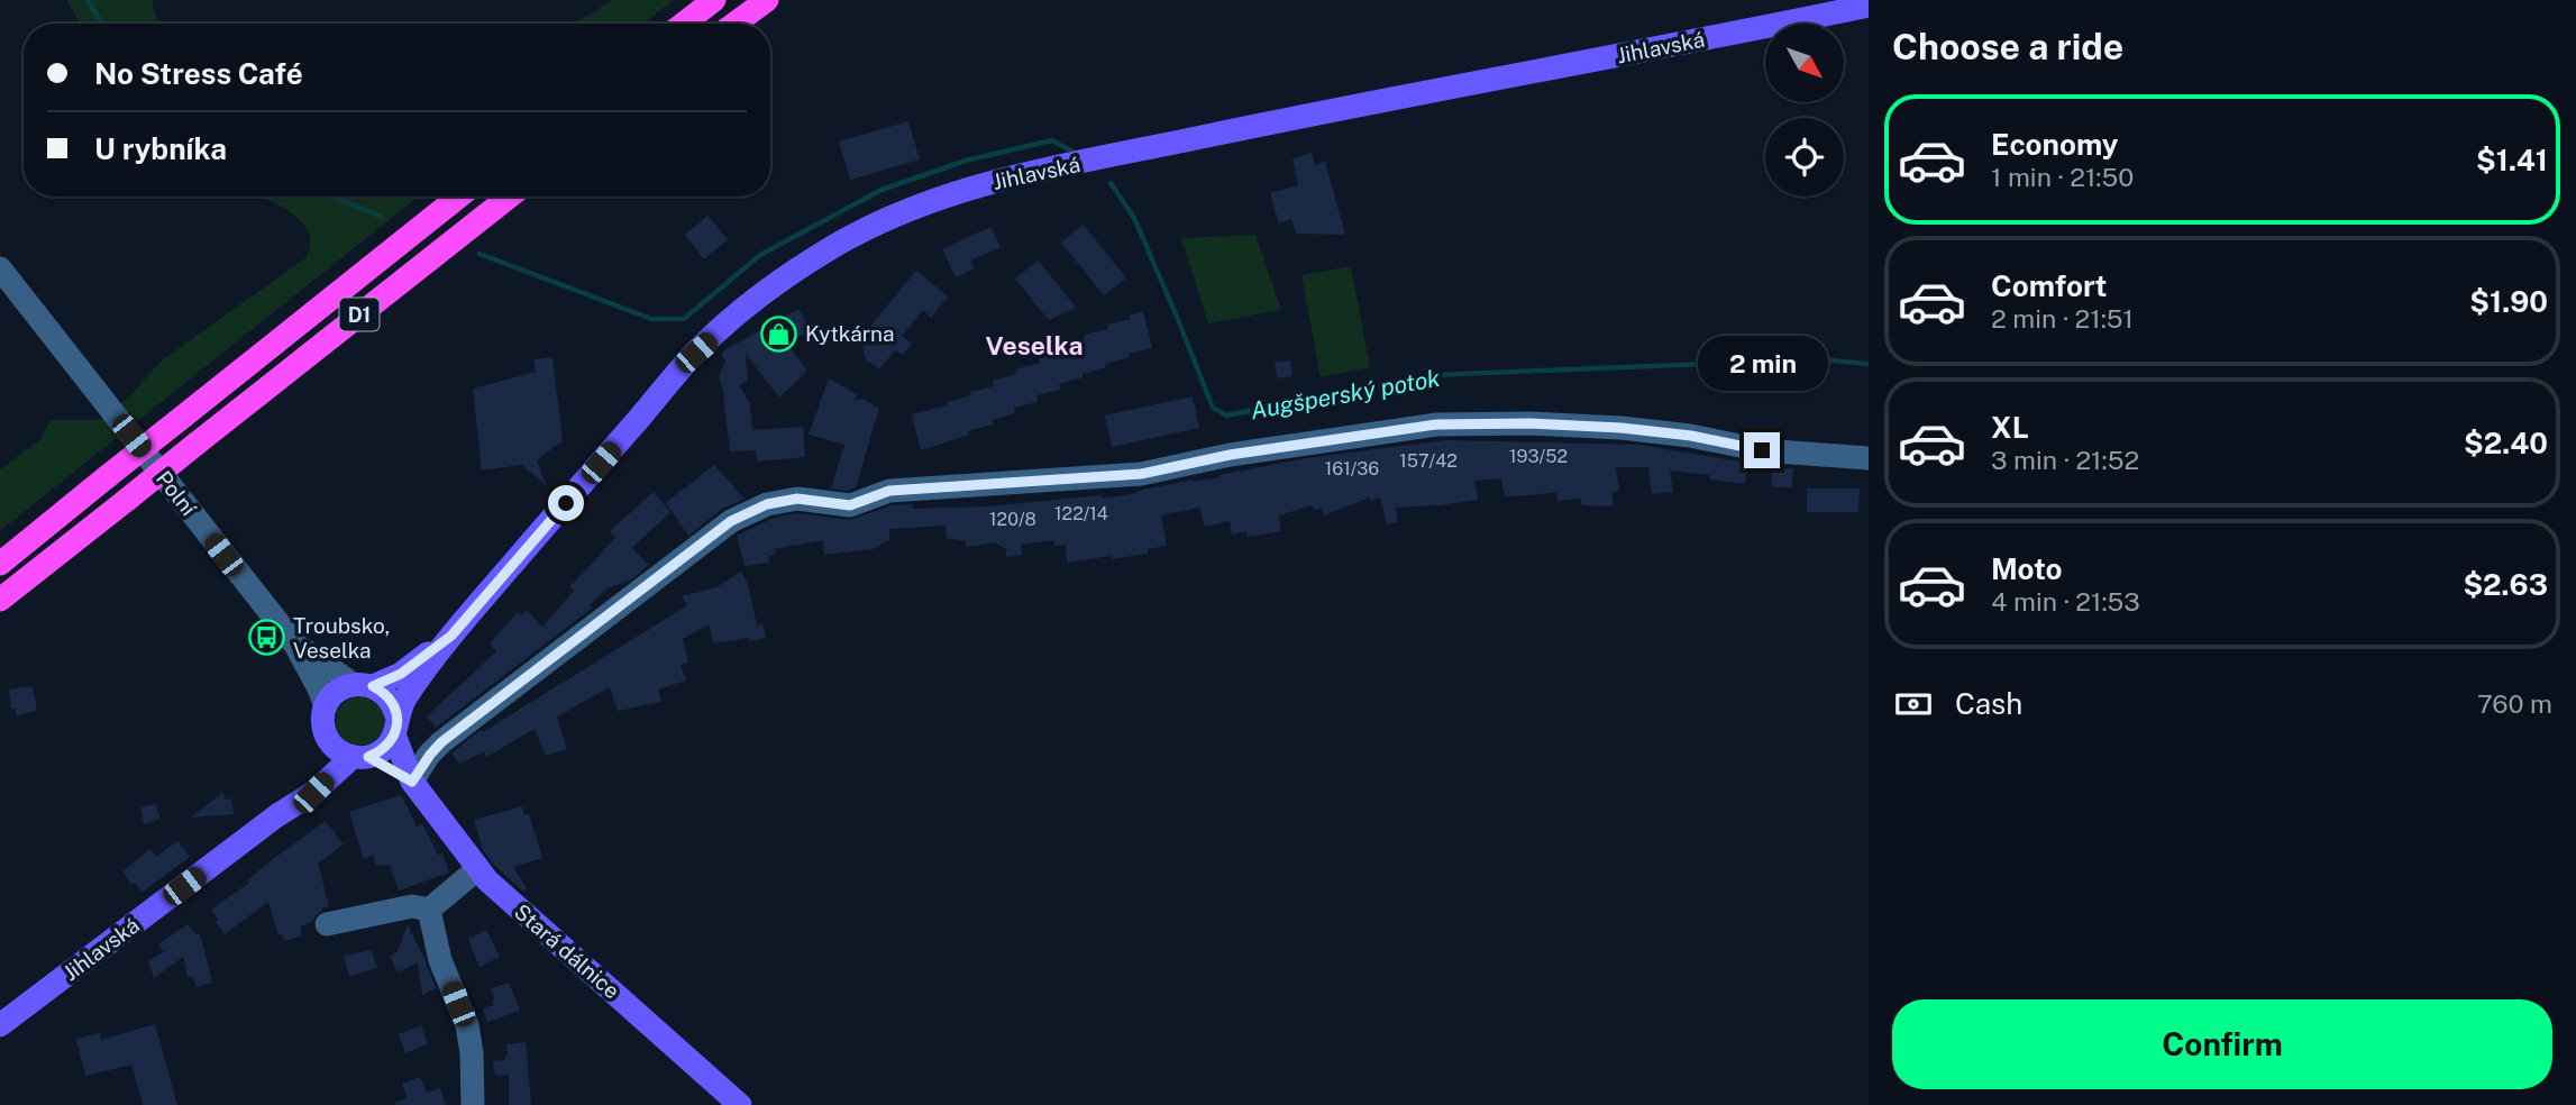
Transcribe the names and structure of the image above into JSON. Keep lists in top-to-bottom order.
{
  "streets": {
    "highway": ["D1"],
    "main road": ["Jihlavská", "Stará dálnice"],
    "street": ["Polní"]
  },
  "crossings": [
    ["Jihlavská", "Polní"],
    ["Jihlavská", "Stará dálnice"],
    ["Polní", "Stará dálnice"]
  ],
  "districts": ["Veselka"],
  "water": ["Augšperský potok"],
  "places": {
    "shop": ["Kytkárna"],
    "bus stop": ["Troubsko, Veselka"]
  },
  "house_numbers": [
    "193/52",
    "157/42",
    "161/36",
    "122/14",
    "120/8"
  ],
  "north": "bottom right",
  "page": {
    "heading": "Choose a ride",
    "banner": ["No Stress Café", "U rybníka"],
    "list": [
      {
        "name": "Economy",
        "note": "1 min · 21:50",
        "value": "$1.41"
      },
      {
        "name": "Comfort",
        "note": "2 min · 21:51",
        "value": "$1.90"
      },
      {
        "name": "XL",
        "note": "3 min · 21:52",
        "value": "$2.40"
      },
      {
        "name": "Moto",
        "note": "4 min · 21:53",
        "value": "$2.63"
      }
    ],
    "bubble": "2 min",
    "pay": ["Cash", "760 m"],
    "buttons": "Confirm"
  }
}
